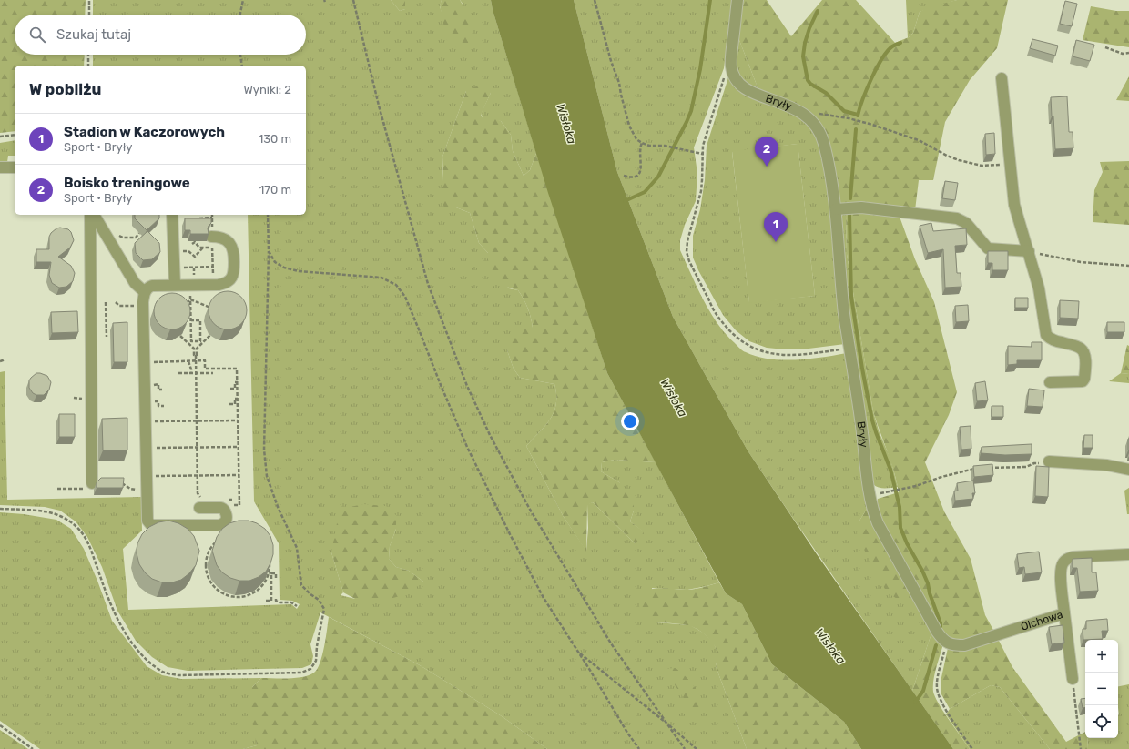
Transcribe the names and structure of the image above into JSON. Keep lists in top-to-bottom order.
{
  "streets": {
    "street": ["Bryły", "Olchowa"]
  },
  "crossings": [
    ["Bryły", "Olchowa"]
  ],
  "water": ["Wisłoka"],
  "page": {
    "search": "Szukaj tutaj",
    "heading": ["W pobliżu", "Wyniki: 2"],
    "list": [
      {
        "mark": "1",
        "name": "Stadion w Kaczorowych",
        "note": "Sport · Bryły",
        "value": "130 m"
      },
      {
        "mark": "2",
        "name": "Boisko treningowe",
        "note": "Sport · Bryły",
        "value": "170 m"
      }
    ],
    "pins": ["2", "1"],
    "map_buttons": ["+", "−"]
  }
}
